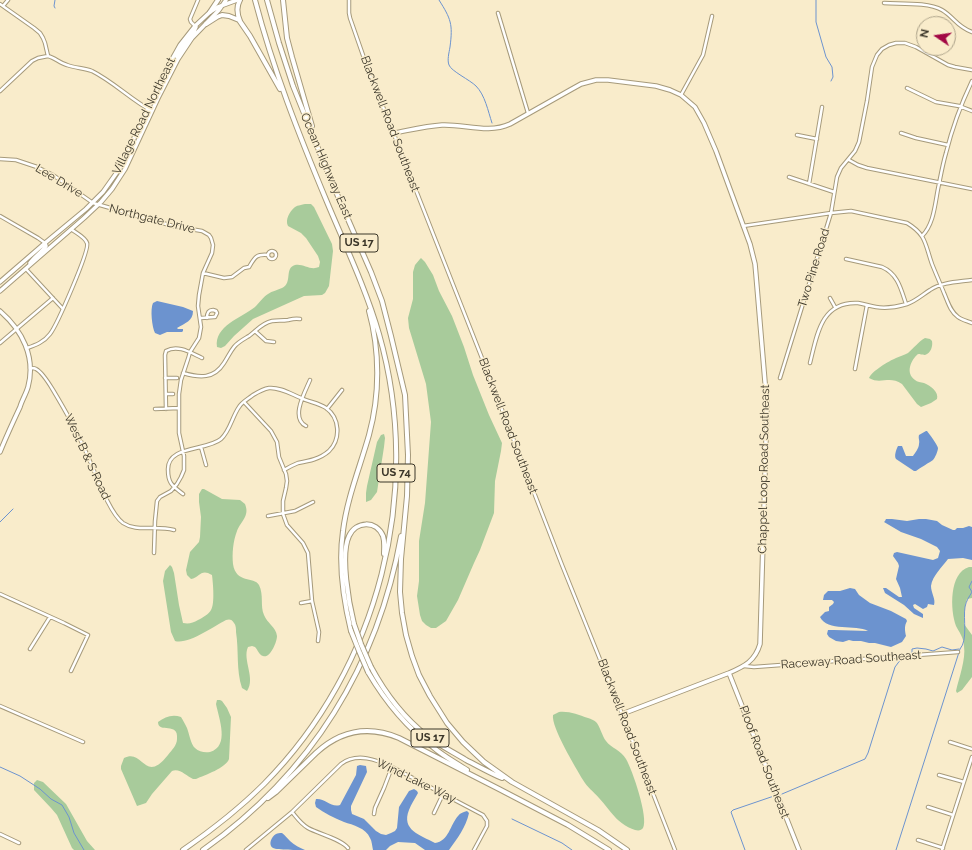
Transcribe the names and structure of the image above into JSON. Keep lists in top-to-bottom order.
{
  "streets": {
    "highway": ["Ocean Highway East", "US 17", "US 74"],
    "street": [
      "Village Road Northeast",
      "Blackwell Road Southeast",
      "Lee Drive",
      "Northgate Drive",
      "Two Pine Road",
      "West B & S Road",
      "Chappel Loop Road Southeast",
      "Raceway Road Southeast",
      "Ploof Road Southeast",
      "Wind Lake Way"
    ]
  },
  "crossings": [
    ["Village Road Northeast", "Lee Drive"],
    ["Village Road Northeast", "Northgate Drive"],
    ["Blackwell Road Southeast", "Chappel Loop Road Southeast"],
    ["Ocean Highway East", "US 17"],
    ["Ocean Highway East", "US 74"],
    ["Lee Drive", "Northgate Drive"],
    ["Northgate Drive", "West B & S Road"],
    ["US 17", "US 74"],
    ["Chappel Loop Road Southeast", "Raceway Road Southeast"],
    ["Chappel Loop Road Southeast", "Ploof Road Southeast"]
  ],
  "north": "left"
}
